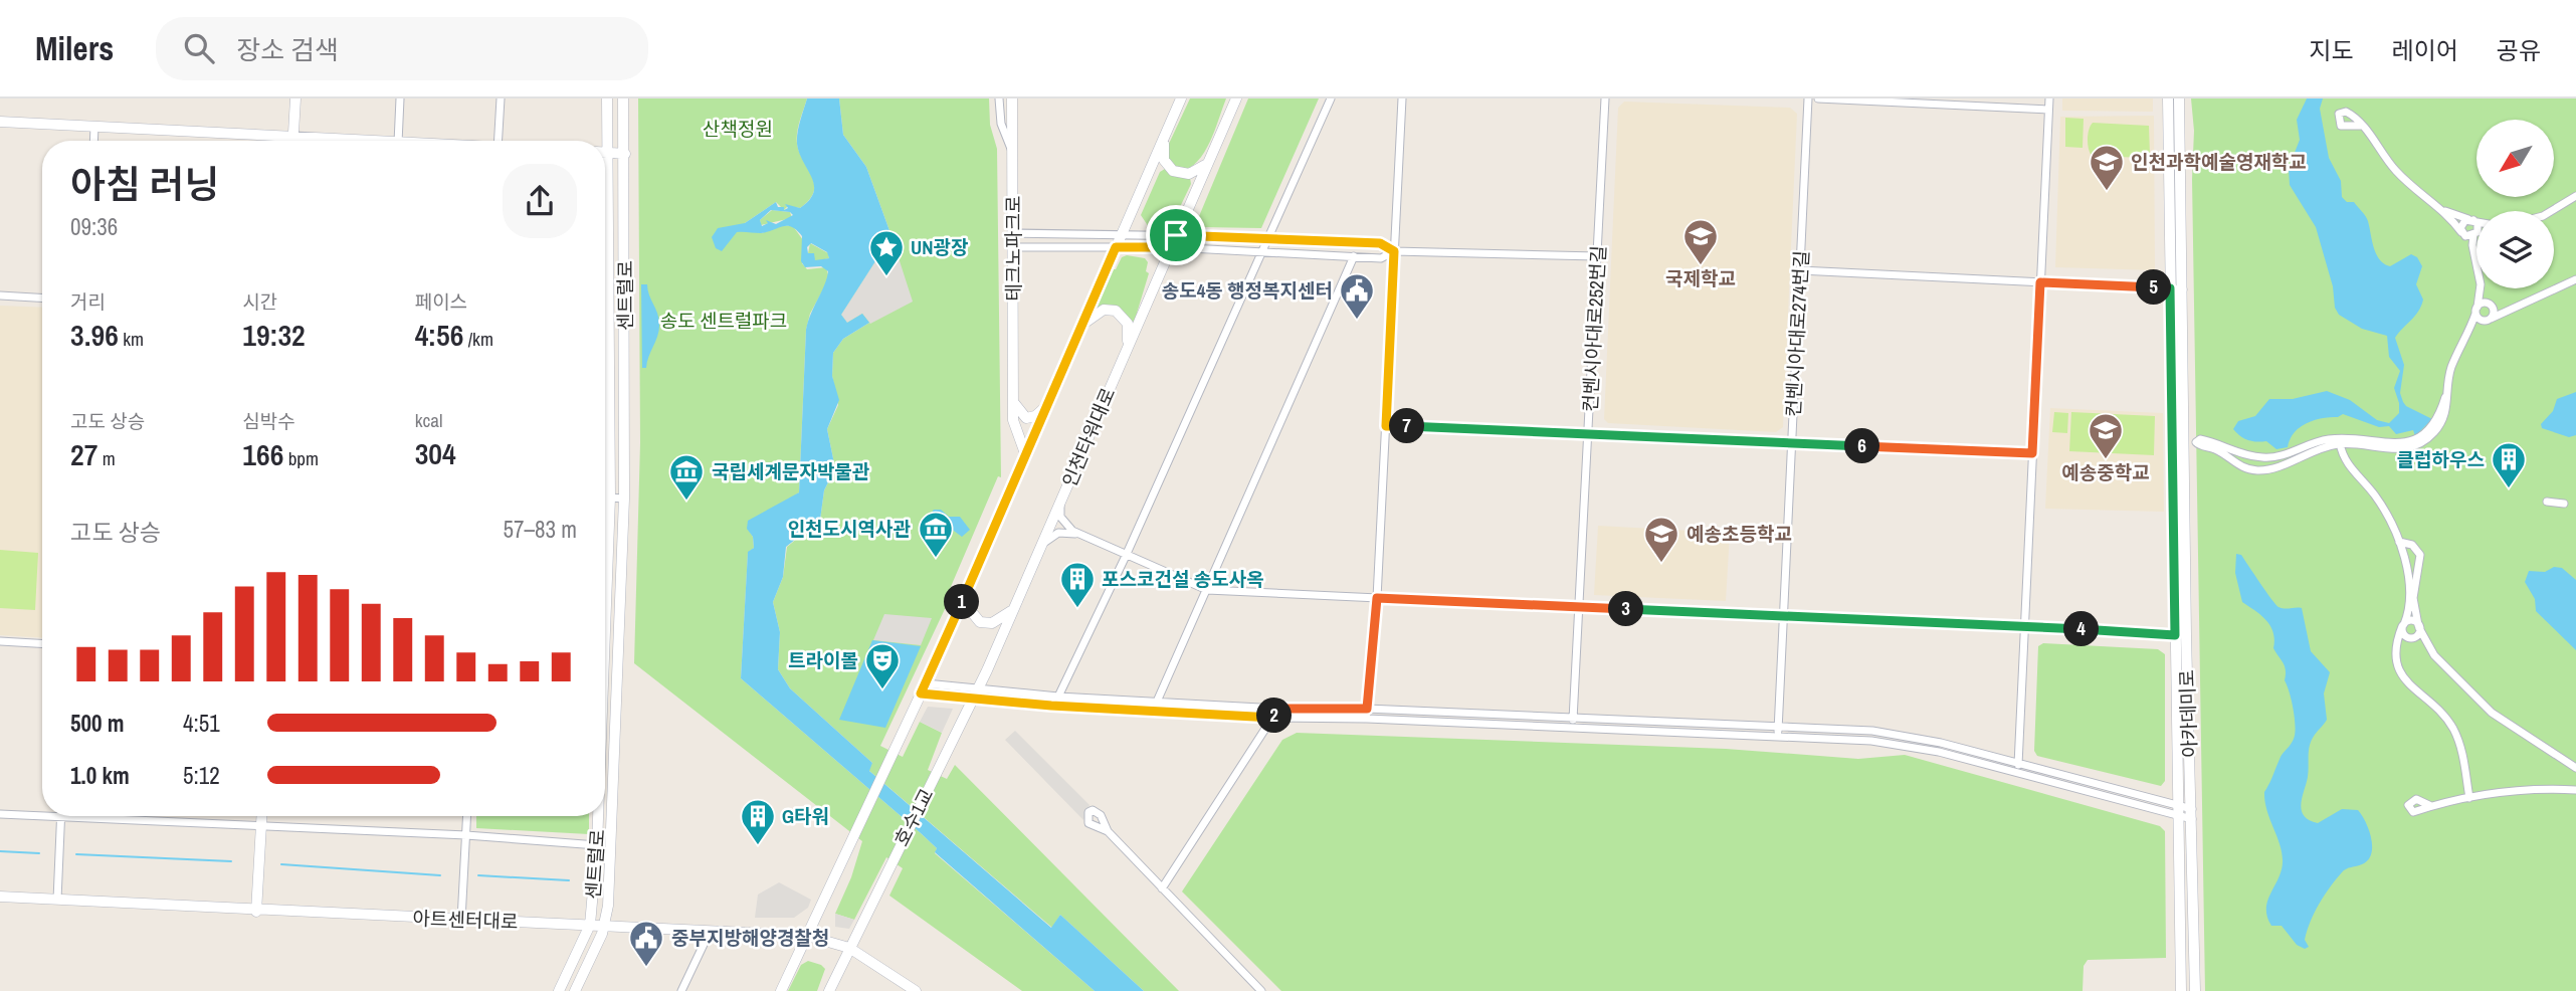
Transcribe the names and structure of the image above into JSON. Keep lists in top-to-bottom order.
{
  "streets": {
    "main road": [
      "테크노파크로",
      "센트럴로",
      "인천타워대로",
      "아카데미로",
      "호수1교",
      "아트센터대로"
    ],
    "street": ["컨벤시아대로252번길", "컨벤시아대로274번길"]
  },
  "crossings": [
    ["센트럴로", "아트센터대로"],
    ["인천타워대로", "호수1교"],
    ["호수1교", "아트센터대로"]
  ],
  "parks": ["산책정원", "송도 센트럴파크"],
  "places": {
    "school or university": [
      "인천과학예술영재학교",
      "국제학교",
      "예송중학교",
      "예송초등학교"
    ],
    "place": ["UN광장"],
    "public building": ["송도4동 행정복지센터", "중부지방해양경찰청"],
    "building": ["클럽하우스", "포스코건설 송도사옥", "G타워"],
    "museum": ["국립세계문자박물관", "인천도시역사관"],
    "theatre": ["트라이볼"]
  },
  "north": "bottom left",
  "page": {
    "header": "Milers",
    "search": "장소 검색",
    "nav": ["지도", "레이어", "공유"],
    "heading": ["아침 러닝", "09:36"],
    "stats": [
      ["거리", "3.96 km"],
      ["시간", "19:32"],
      ["페이스", "4:56 /km"],
      ["고도 상승", "27 m"],
      ["심박수", "166 bpm"],
      ["kcal", "304"]
    ],
    "pins": [
      "5",
      "7",
      "6",
      "1",
      "3",
      "4",
      "2"
    ],
    "chart": ["고도 상승", "57–83 m"],
    "list": [
      {
        "name": "500 m",
        "note": "4:51"
      },
      {
        "name": "1.0 km",
        "note": "5:12"
      }
    ]
  }
}
